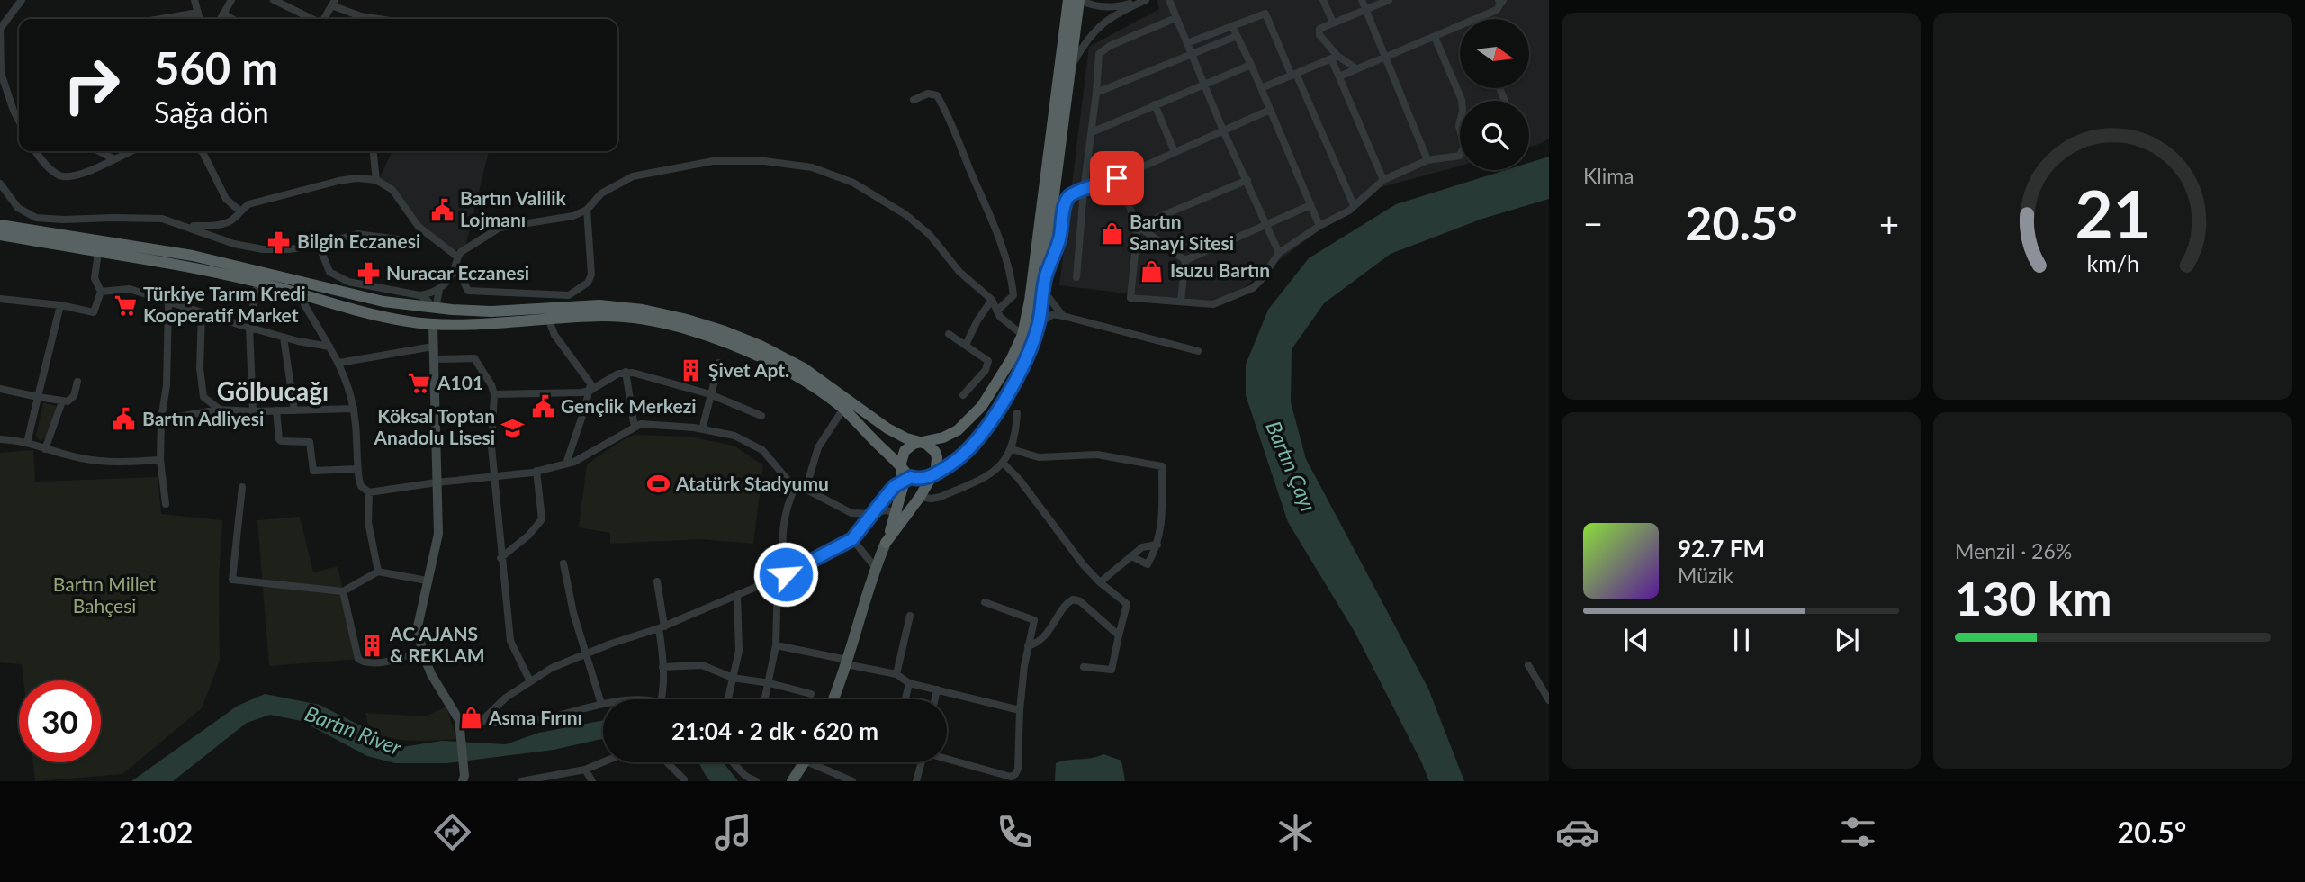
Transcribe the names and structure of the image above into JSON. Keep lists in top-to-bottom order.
{
  "districts": ["Gölbucağı"],
  "water": ["Bartın Çayı", "Bartın River"],
  "parks": ["Bartın Millet Bahçesi"],
  "places": {
    "public building": ["Bartın Valilik Lojmanı", "Gençlik Merkezi", "Bartın Adliyesi"],
    "shop": ["Bartın Sanayi Sitesi", "Isuzu Bartın", "Asma Fırını"],
    "pharmacy": ["Bilgin Eczanesi", "Nuracar Eczanesi"],
    "supermarket": ["Türkiye Tarım Kredi Kooperatif Market", "A101"],
    "building": ["Şivet Apt.", "AC AJANS & REKLAM"],
    "school or university": ["Köksal Toptan Anadolu Lisesi"],
    "sports": ["Atatürk Stadyumu"]
  },
  "north": "right",
  "page": {
    "tile": [
      "Klima",
      ["Menzil · 26%", "130 km"]
    ],
    "turn": ["560 m", "Sağa dön"],
    "heat": ["−", "20.5°", "+"],
    "song": ["92.7 FM", "Müzik"],
    "limit": "30",
    "trip": "21:04 · 2 dk · 620 m",
    "tabs": ["21:02", "20.5°"],
    "gauge": ["21", "km/h"]
  }
}
